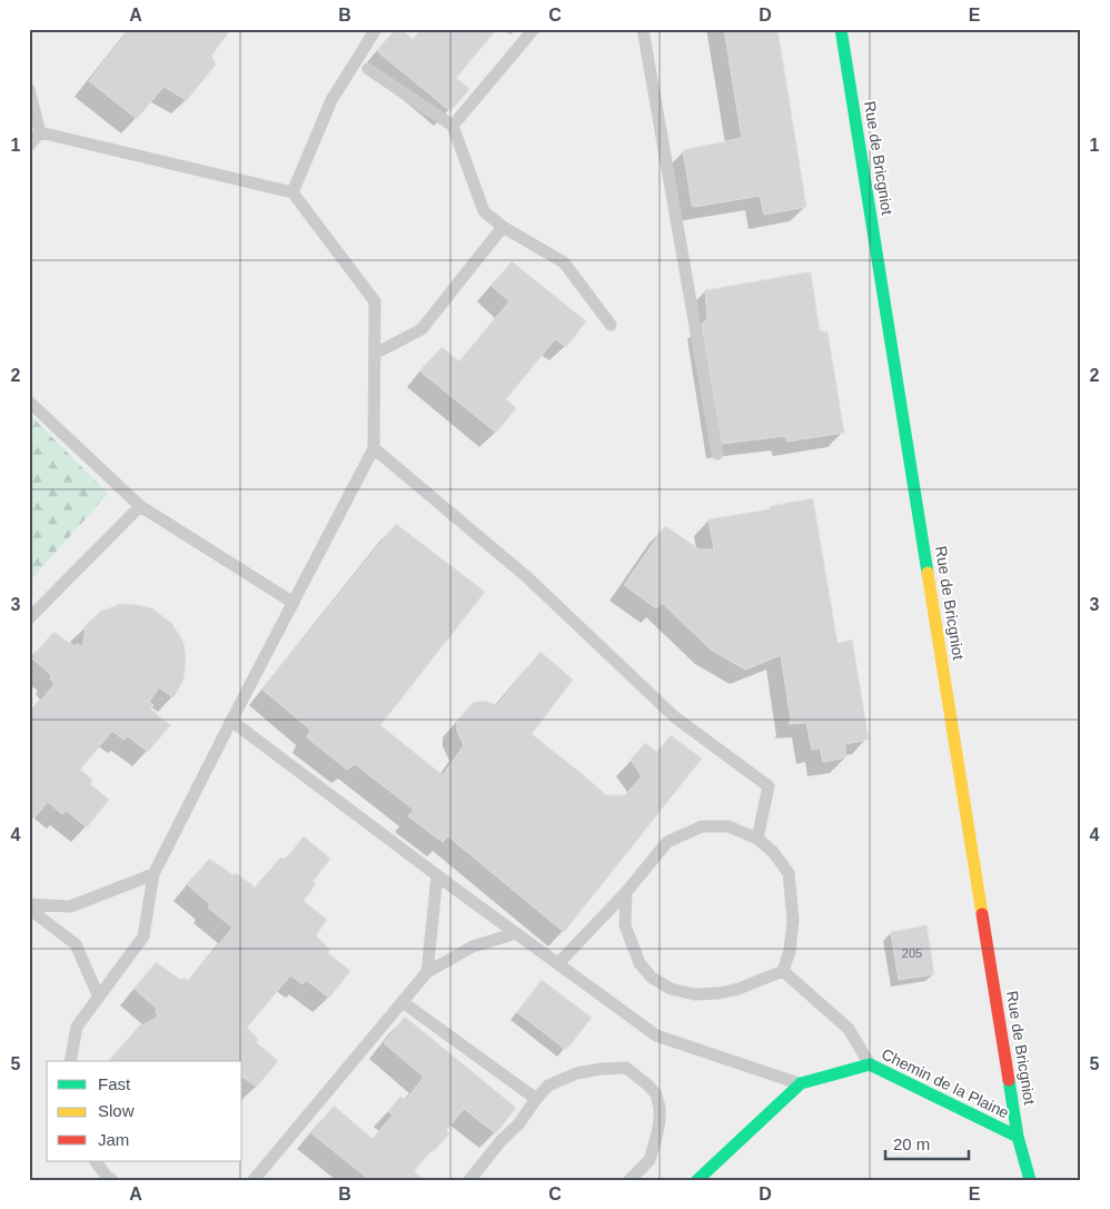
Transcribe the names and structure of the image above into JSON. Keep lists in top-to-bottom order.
{
  "streets": {
    "street": ["Rue de Bricgniot", "Chemin de la Plaine"]
  },
  "crossings": [
    ["Rue de Bricgniot", "Chemin de la Plaine"]
  ],
  "house_numbers": ["205"],
  "legend": ["Fast", "Slow", "Jam"],
  "scale_bar": "20 m",
  "grid": {
    "columns": [
      "A",
      "B",
      "C",
      "D",
      "E"
    ],
    "rows": [
      "1",
      "2",
      "3",
      "4",
      "5"
    ]
  }
}
